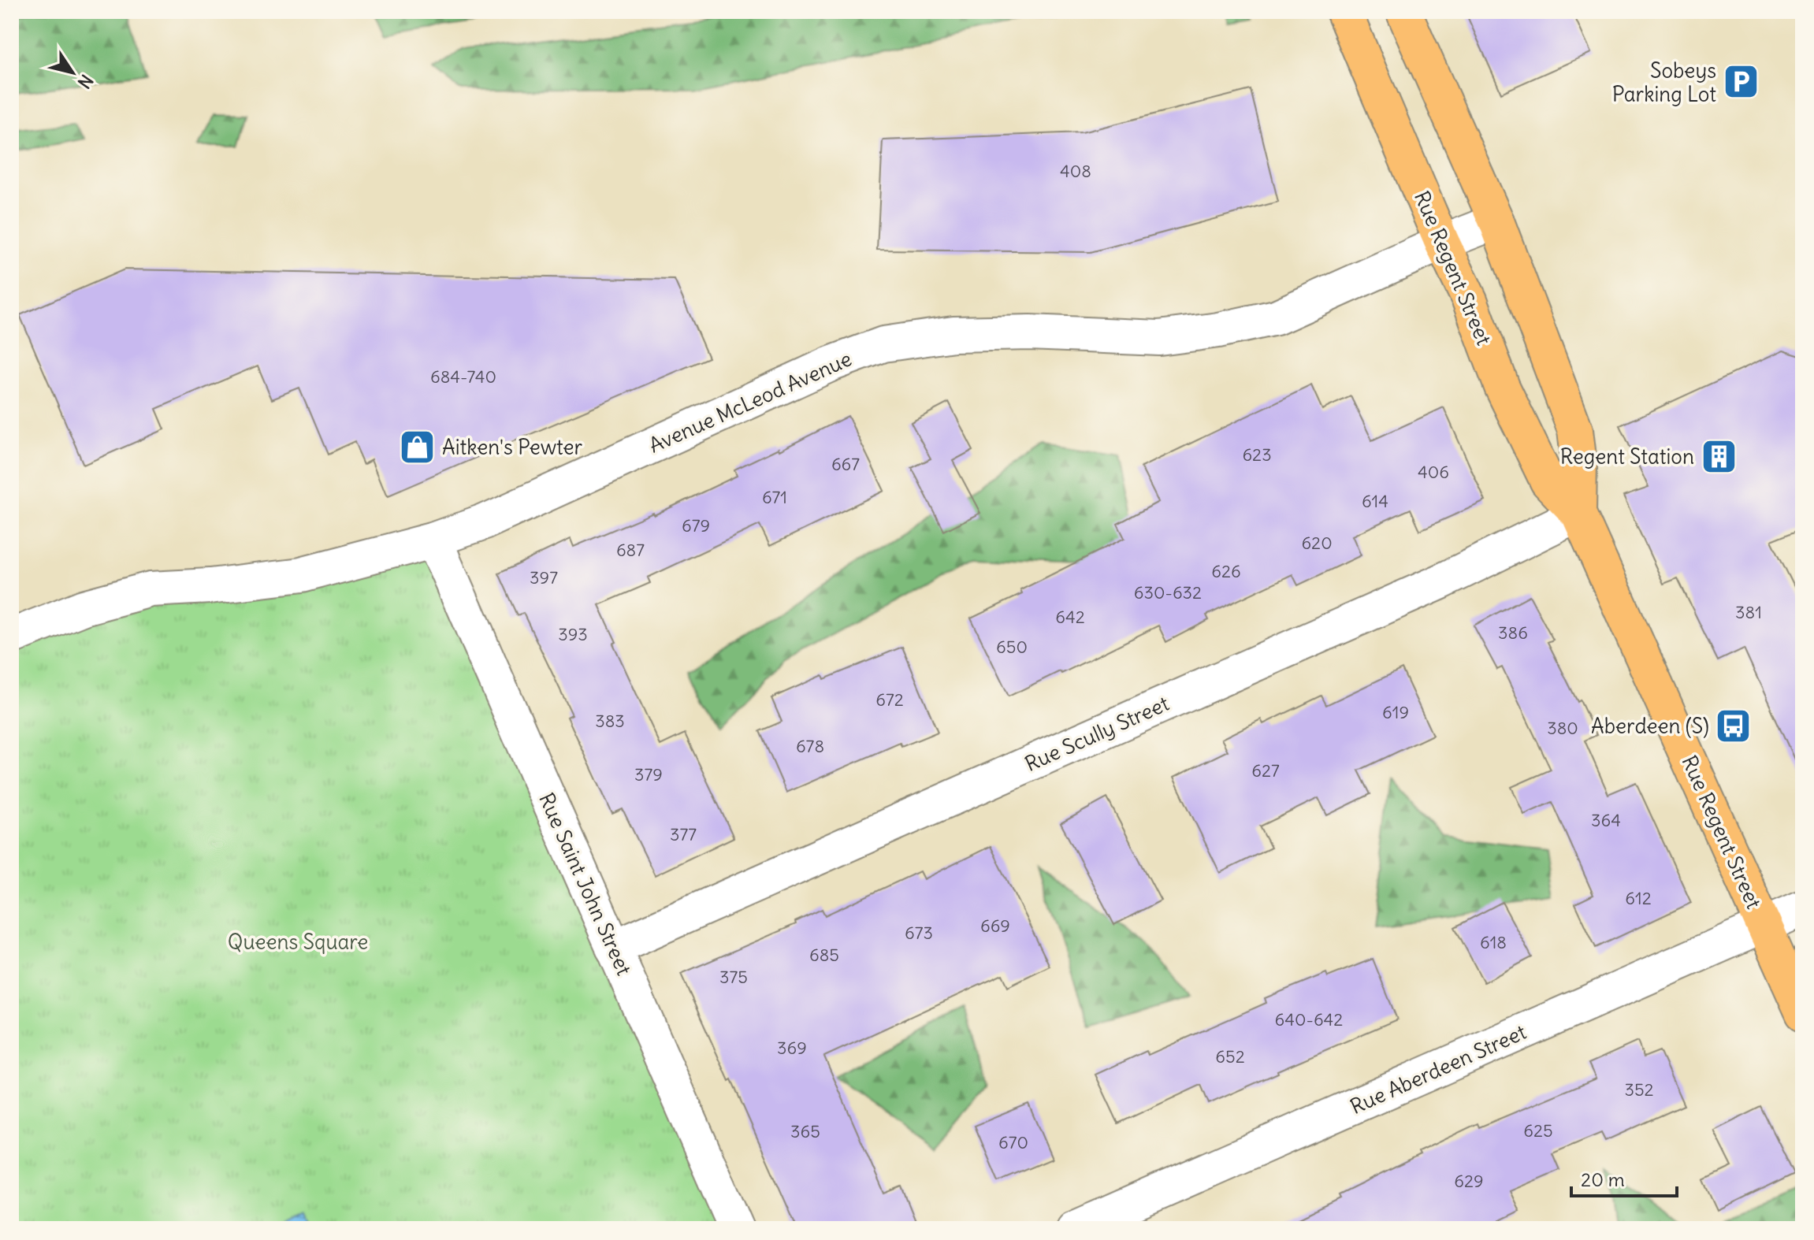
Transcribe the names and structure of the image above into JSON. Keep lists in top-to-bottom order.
{
  "streets": {
    "main road": ["Rue Regent Street"],
    "street": [
      "Avenue McLeod Avenue",
      "Rue Scully Street",
      "Rue Saint John Street",
      "Rue Aberdeen Street"
    ]
  },
  "crossings": [
    ["Rue Regent Street", "Avenue McLeod Avenue"],
    ["Rue Regent Street", "Rue Scully Street"],
    ["Rue Regent Street", "Rue Aberdeen Street"],
    ["Avenue McLeod Avenue", "Rue Saint John Street"],
    ["Rue Scully Street", "Rue Saint John Street"]
  ],
  "parks": ["Queens Square"],
  "places": {
    "parking": ["Sobeys Parking Lot"],
    "shop": ["Aitken's Pewter"],
    "building": ["Regent Station"],
    "bus stop": ["Aberdeen (S)"]
  },
  "house_numbers": [
    "408",
    "684-740",
    "623",
    "667",
    "406",
    "671",
    "614",
    "679",
    "620",
    "687",
    "626",
    "397",
    "630-632",
    "381",
    "642",
    "386",
    "393",
    "650",
    "672",
    "619",
    "383",
    "380",
    "678",
    "627",
    "379",
    "364",
    "377",
    "612",
    "669",
    "673",
    "618",
    "685",
    "375",
    "640-642",
    "369",
    "652",
    "352",
    "625",
    "365",
    "670",
    "629"
  ],
  "scale_bar": "20 m",
  "north": "bottom right"
}
